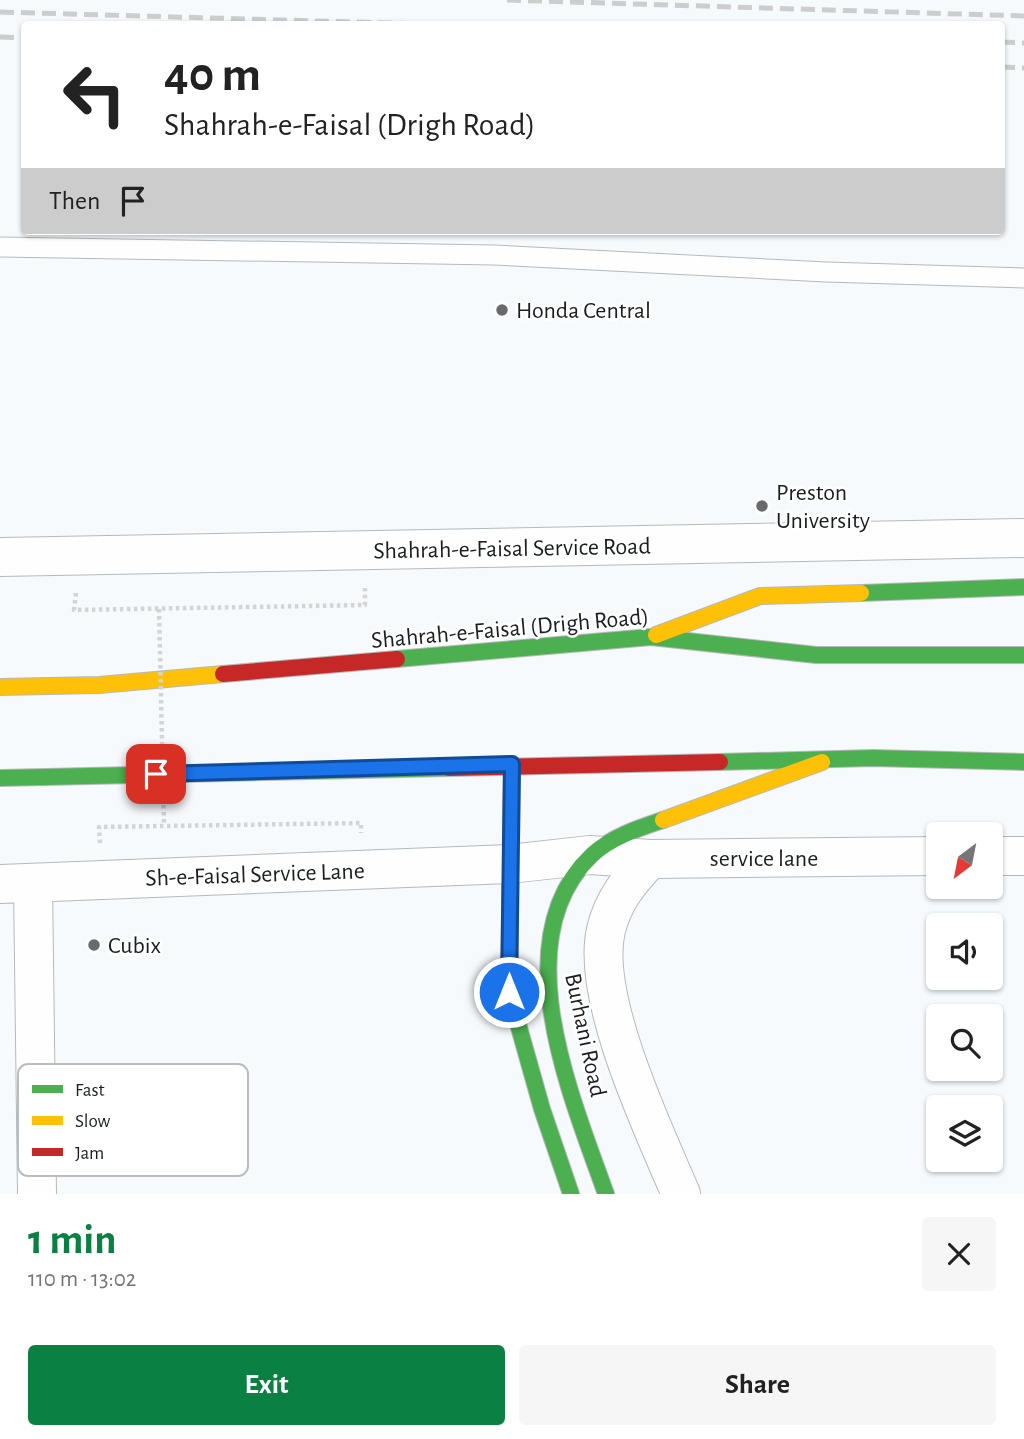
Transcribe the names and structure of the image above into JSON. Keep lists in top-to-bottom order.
{
  "streets": {
    "main road": ["Shahrah-e-Faisal (Drigh Road)", "Burhani Road"],
    "street": ["Shahrah-e-Faisal Service Road", "service lane", "Sh-e-Faisal Service Lane"]
  },
  "crossings": [
    ["service lane", "Sh-e-Faisal Service Lane"],
    ["service lane", "Burhani Road"],
    ["Sh-e-Faisal Service Lane", "Burhani Road"]
  ],
  "places": ["Honda Central", "Preston University", "Cubix"],
  "legend": ["Fast", "Slow", "Jam"],
  "north": "bottom left",
  "page": {
    "turn": ["40 m", "Shahrah-e-Faisal (Drigh Road)"],
    "then": "Then",
    "heading": ["1 min", "110 m · 13:02"],
    "buttons": ["Exit", "Share"]
  }
}
